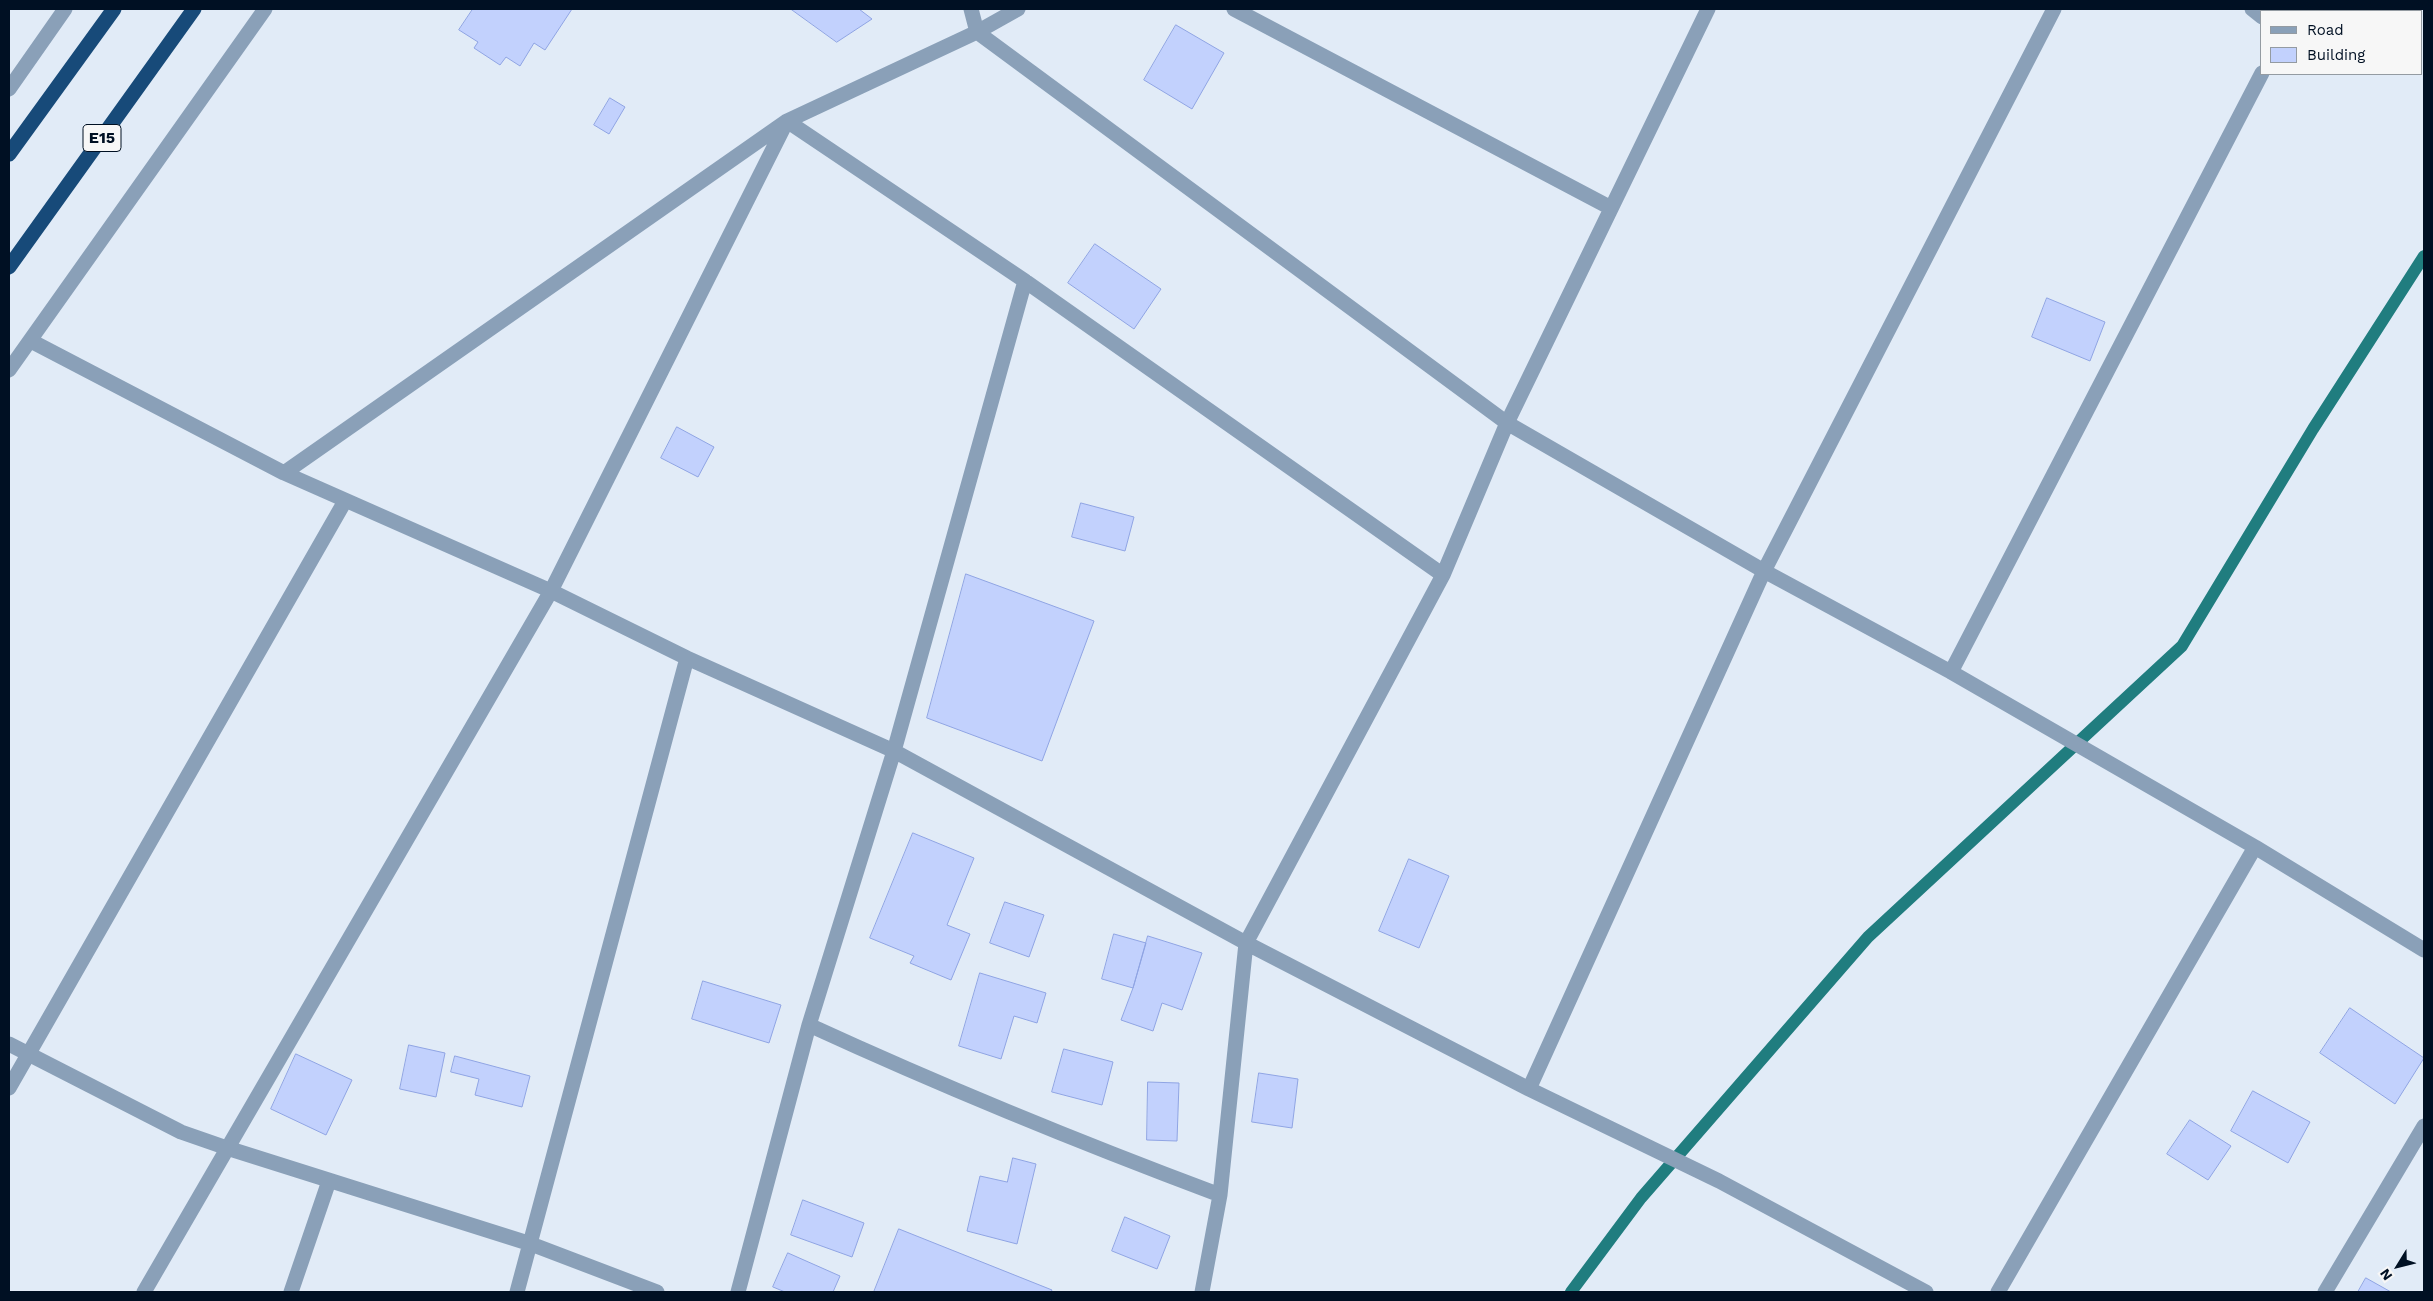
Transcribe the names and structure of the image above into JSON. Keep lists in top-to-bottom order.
{
  "streets": {
    "highway": ["E15"]
  },
  "legend": ["Road", "Building"],
  "north": "bottom left"
}
